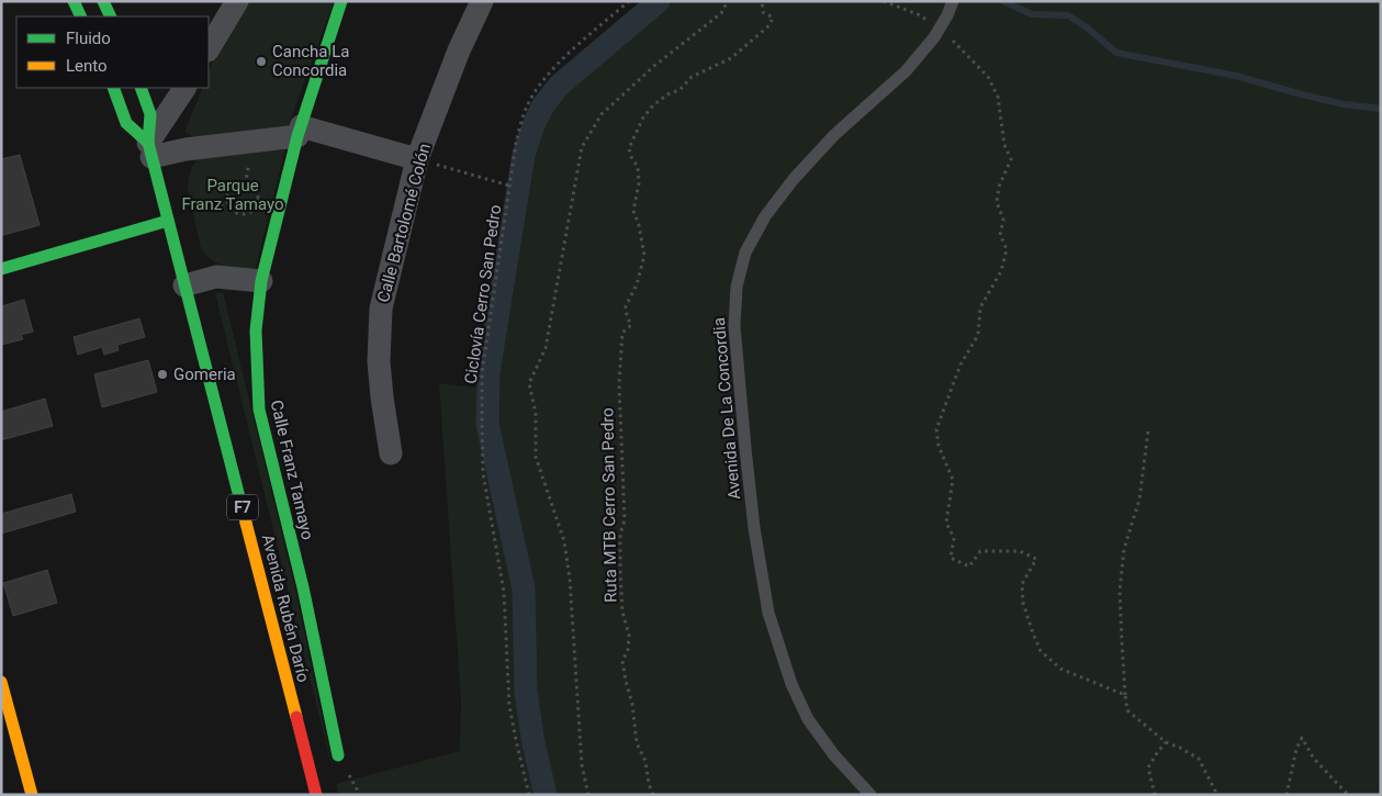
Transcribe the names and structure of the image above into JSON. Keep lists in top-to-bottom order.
{
  "streets": {
    "main road": ["Calle Franz Tamayo", "F7", "Avenida Rubén Darío"],
    "street": ["Calle Bartolomé Colón"],
    "lane": ["Avenida De La Concordia"],
    "path": ["Ciclovía Cerro San Pedro", "Ruta MTB Cerro San Pedro"]
  },
  "parks": ["Parque Franz Tamayo"],
  "places": ["Cancha La Concordia", "Gomeria"],
  "legend": ["Fluido", "Lento"]
}
